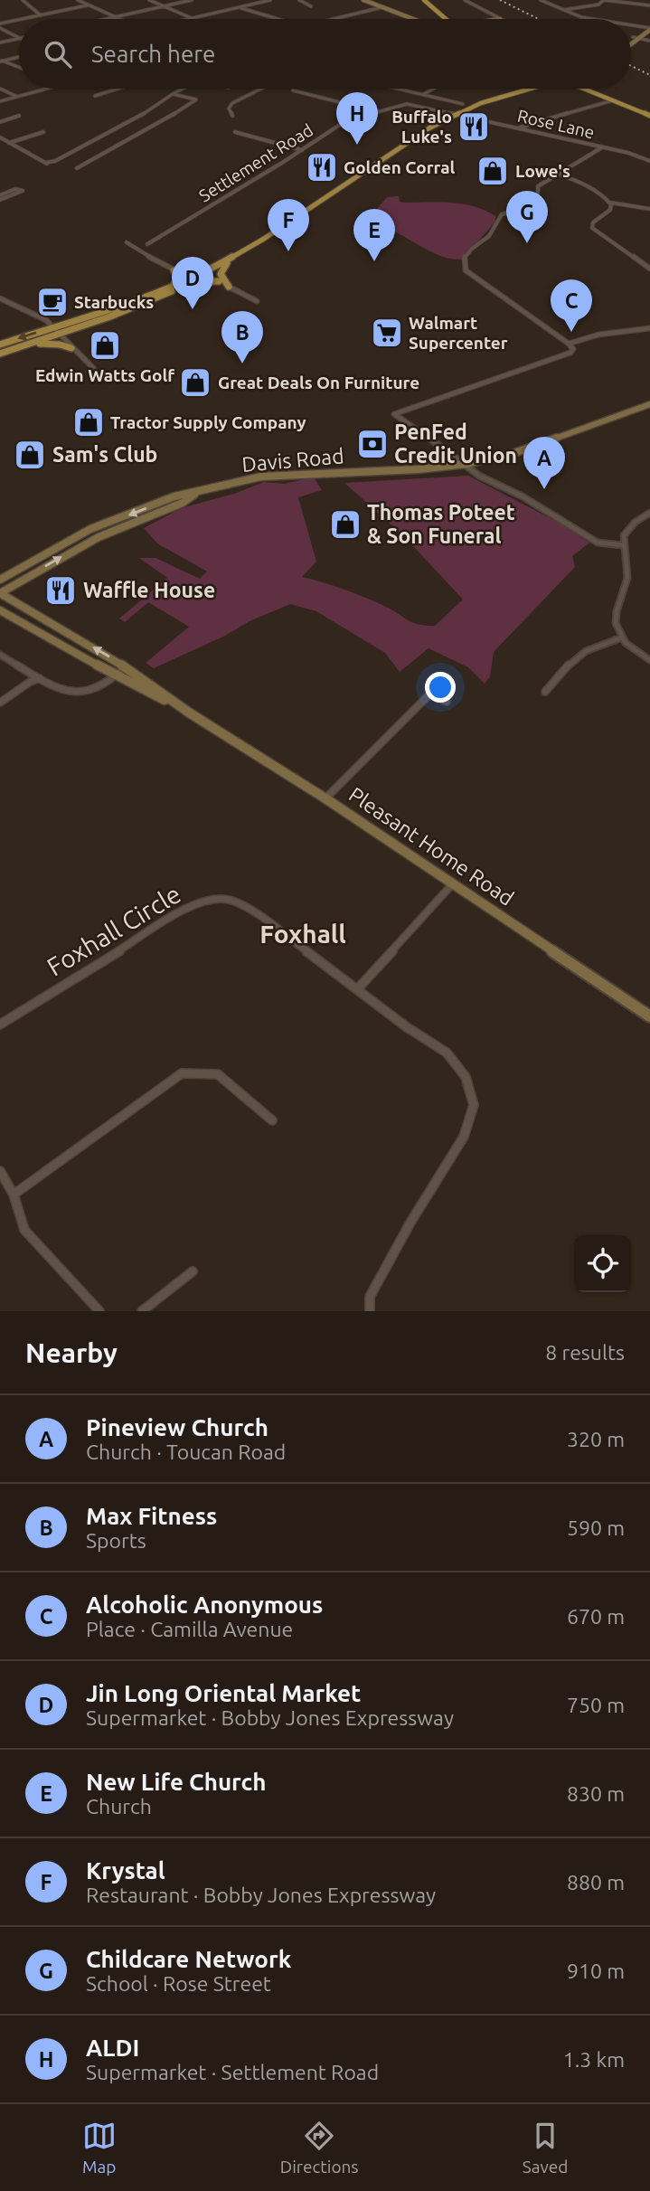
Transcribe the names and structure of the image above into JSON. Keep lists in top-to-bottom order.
{
  "streets": {
    "main road": ["Davis Road", "Pleasant Home Road"],
    "street": ["Rose Lane", "Settlement Road", "Foxhall Circle"]
  },
  "crossings": [
    ["Rose Lane", "Settlement Road"],
    ["Davis Road", "Pleasant Home Road"]
  ],
  "districts": ["Foxhall"],
  "places": {
    "restaurant": ["Buffalo Luke's", "Golden Corral", "Waffle House"],
    "shop": [
      "Lowe's",
      "Edwin Watts Golf",
      "Great Deals On Furniture",
      "Tractor Supply Company",
      "Sam's Club",
      "Thomas Poteet & Son Funeral"
    ],
    "cafe": ["Starbucks"],
    "supermarket": ["Walmart Supercenter"],
    "bank": ["PenFed Credit Union"]
  },
  "page": {
    "search": "Search here",
    "pins": [
      "H",
      "G",
      "F",
      "E",
      "D",
      "C",
      "B",
      "A"
    ],
    "heading": ["Nearby", "8 results"],
    "list": [
      {
        "mark": "A",
        "name": "Pineview Church",
        "note": "Church · Toucan Road",
        "value": "320 m"
      },
      {
        "mark": "B",
        "name": "Max Fitness",
        "note": "Sports",
        "value": "590 m"
      },
      {
        "mark": "C",
        "name": "Alcoholic Anonymous",
        "note": "Place · Camilla Avenue",
        "value": "670 m"
      },
      {
        "mark": "D",
        "name": "Jin Long Oriental Market",
        "note": "Supermarket · Bobby Jones Expressway",
        "value": "750 m"
      },
      {
        "mark": "E",
        "name": "New Life Church",
        "note": "Church",
        "value": "830 m"
      },
      {
        "mark": "F",
        "name": "Krystal",
        "note": "Restaurant · Bobby Jones Expressway",
        "value": "880 m"
      },
      {
        "mark": "G",
        "name": "Childcare Network",
        "note": "School · Rose Street",
        "value": "910 m"
      },
      {
        "mark": "H",
        "name": "ALDI",
        "note": "Supermarket · Settlement Road",
        "value": "1.3 km"
      }
    ],
    "nav": ["Map", "Directions", "Saved"]
  }
}
